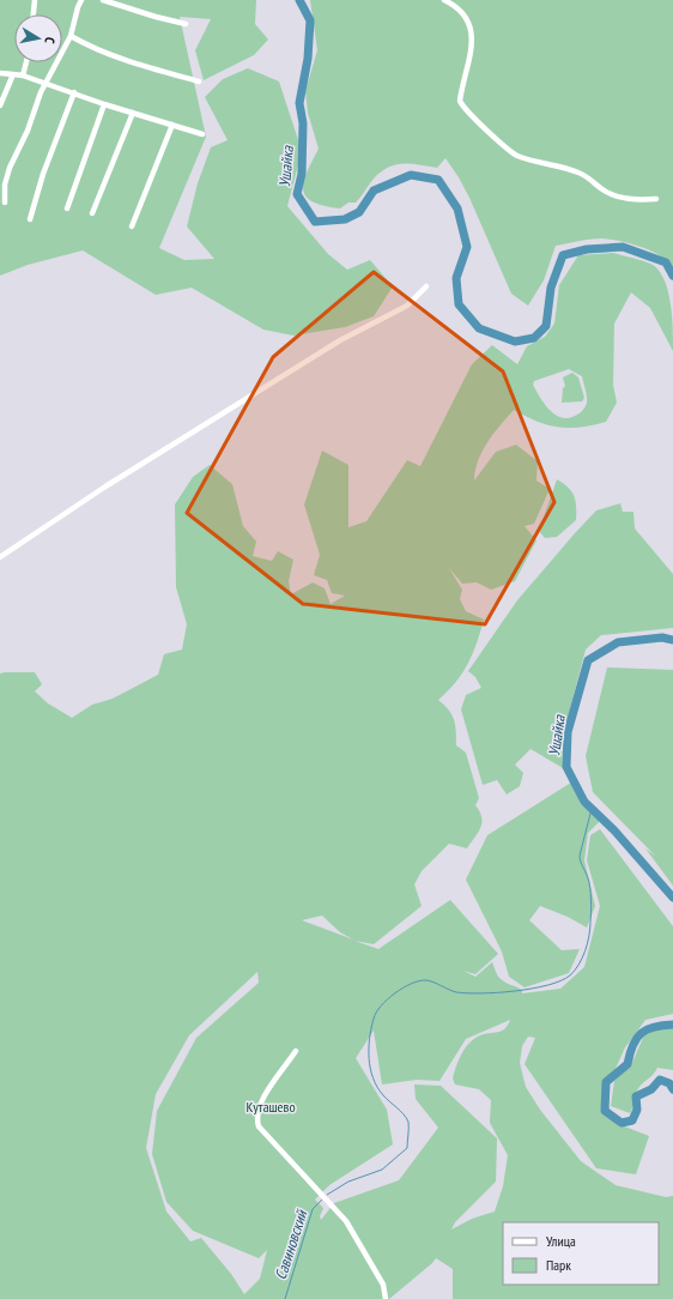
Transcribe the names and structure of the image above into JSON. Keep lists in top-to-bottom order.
{
  "water": ["Ушайка", "Савиновский"],
  "parks": ["Куташево"],
  "legend": ["Улица", "Парк"],
  "north": "right"
}
